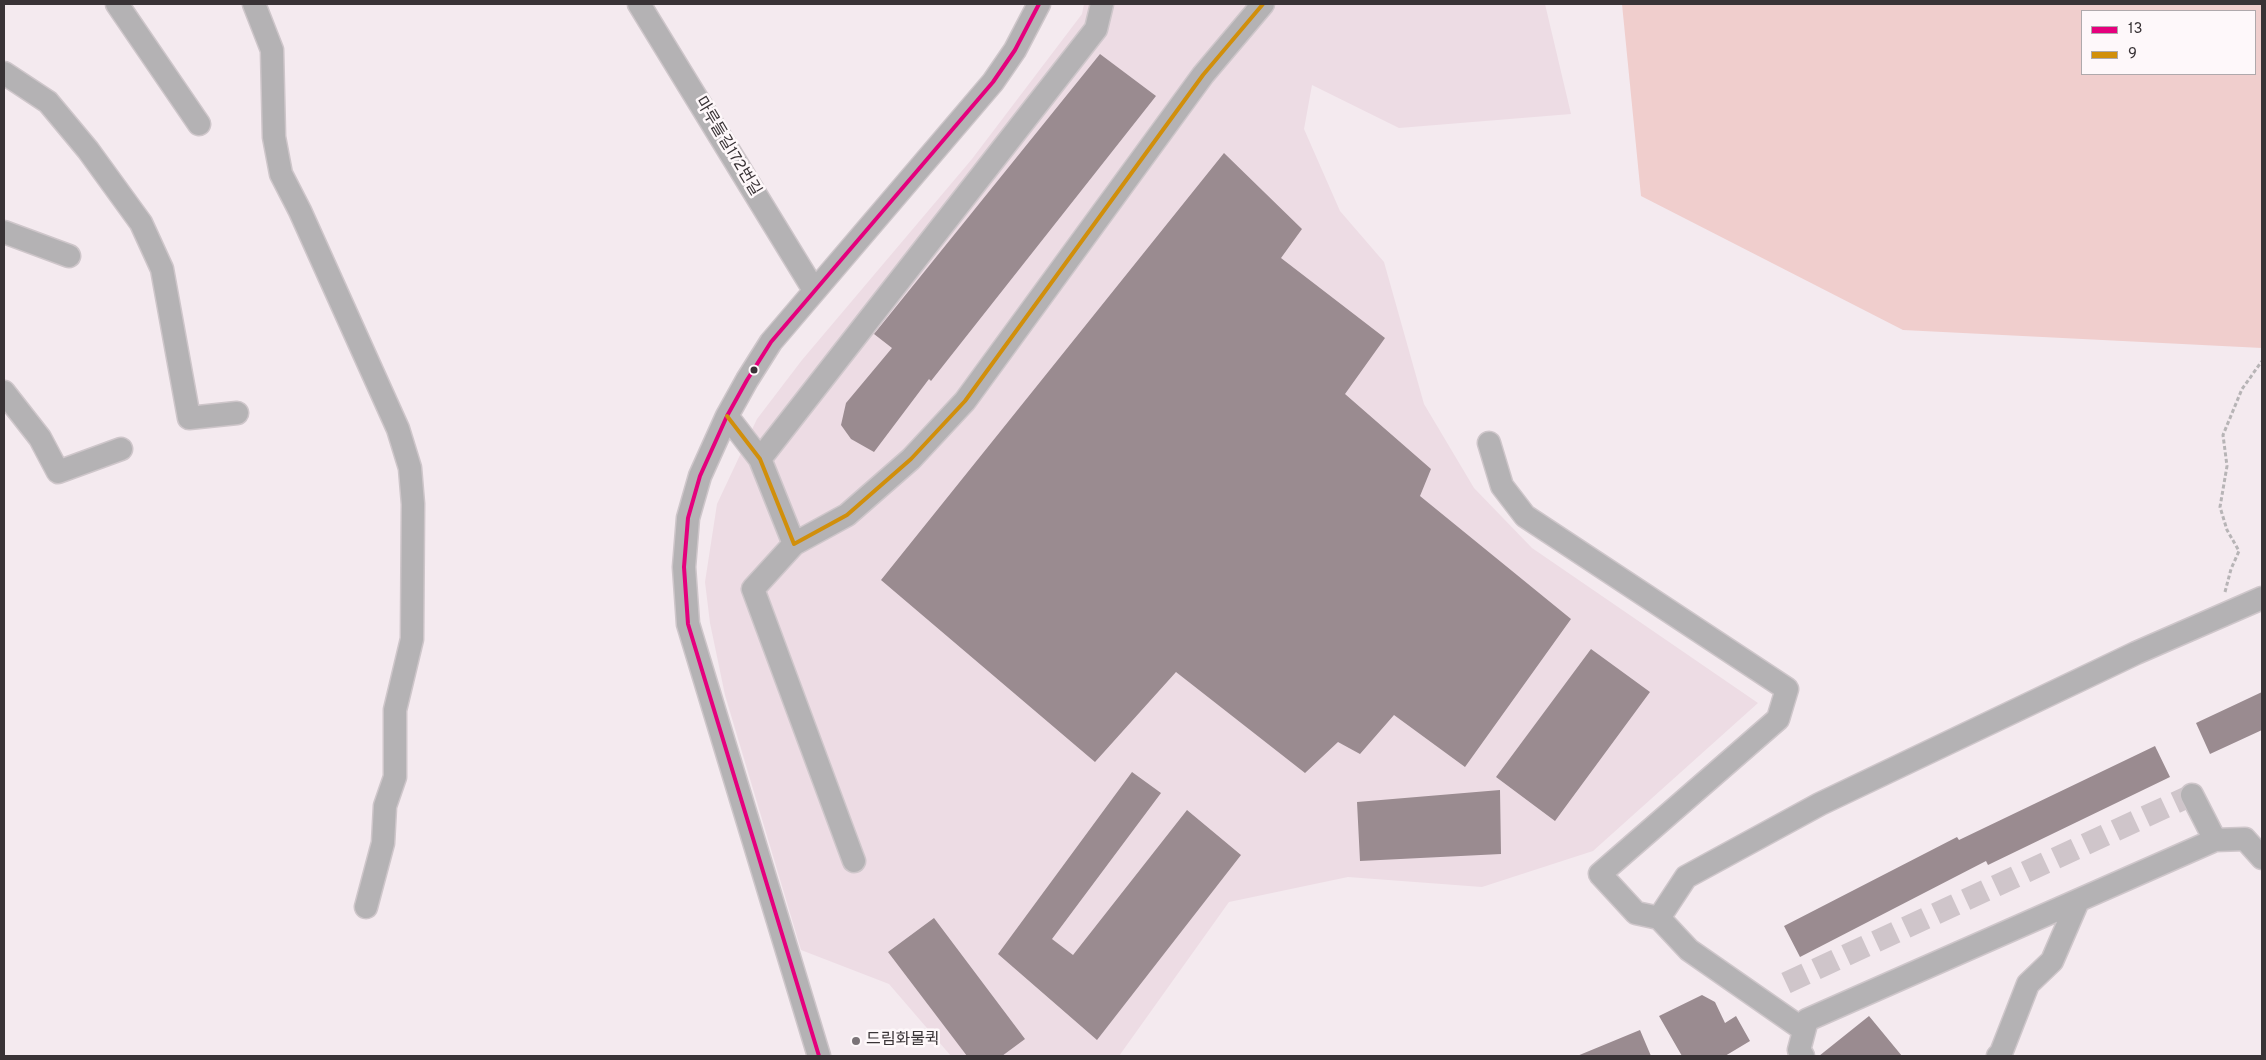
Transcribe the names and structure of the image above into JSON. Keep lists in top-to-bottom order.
{
  "streets": {
    "street": ["마루들길172번길"]
  },
  "places": ["드림화물퀵"],
  "lines": ["transit line 13", "transit line 9"],
  "legend": ["13", "9"]
}
